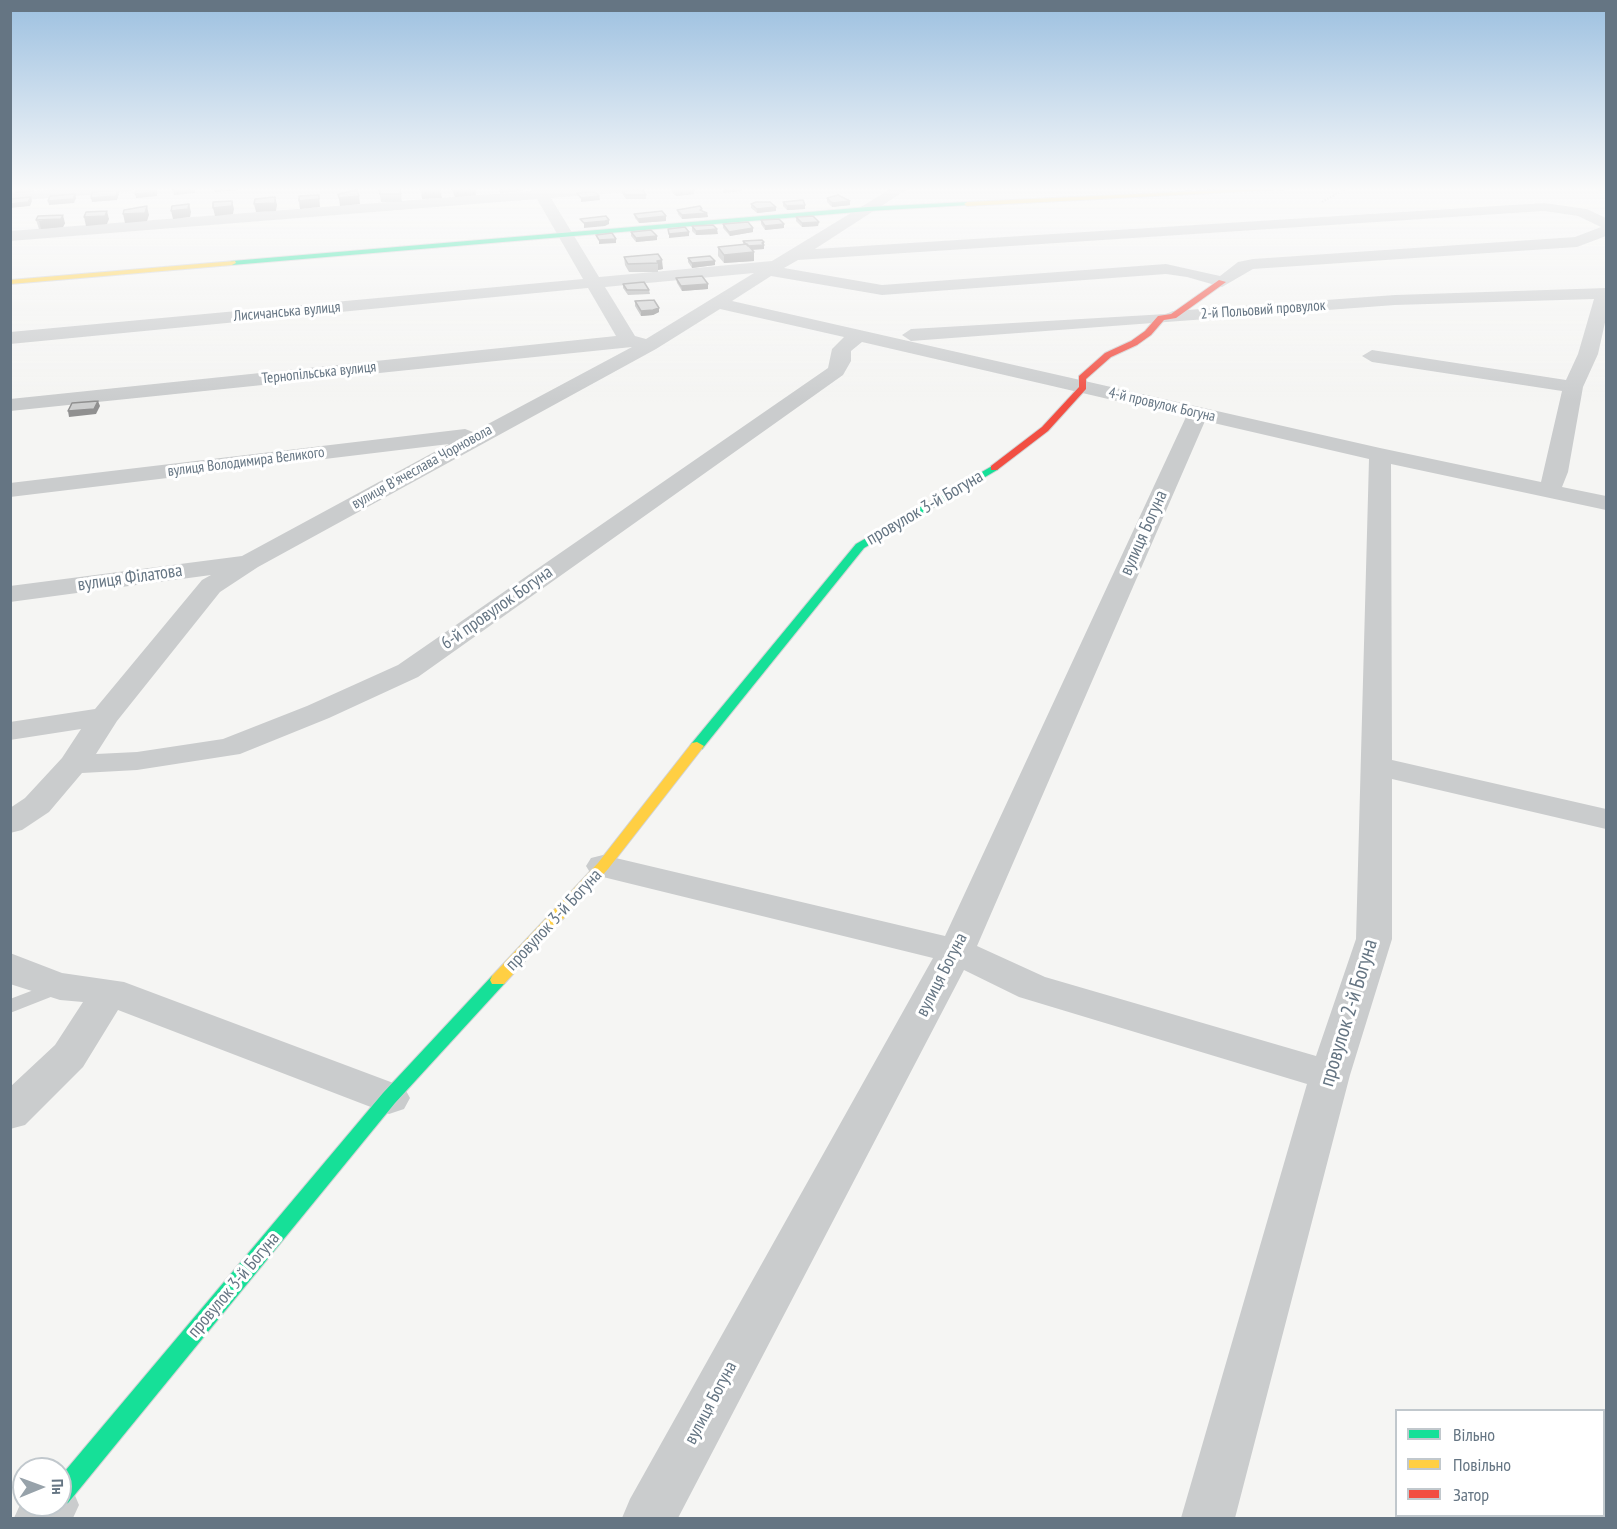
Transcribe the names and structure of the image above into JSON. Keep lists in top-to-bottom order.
{
  "streets": {
    "street": [
      "2-й Польовий провулок",
      "Лисичанська вулиця",
      "Тернопільська вулиця",
      "4-й провулок Богуна",
      "вулиця Володимира Великого",
      "вулиця Вʼячеслава Чорновола",
      "провулок 3-й Богуна",
      "вулиця Богуна",
      "вулиця Філатова",
      "6-й провулок Богуна",
      "провулок 2-й Богуна"
    ]
  },
  "crossings": [
    ["2-й Польовий провулок", "4-й провулок Богуна"],
    ["2-й Польовий провулок", "провулок 3-й Богуна"],
    ["2-й Польовий провулок", "6-й провулок Богуна"],
    ["Лисичанська вулиця", "вулиця Вʼячеслава Чорновола"],
    ["Тернопільська вулиця", "вулиця Вʼячеслава Чорновола"],
    ["4-й провулок Богуна", "вулиця Вʼячеслава Чорновола"],
    ["4-й провулок Богуна", "провулок 3-й Богуна"],
    ["4-й провулок Богуна", "вулиця Богуна"],
    ["4-й провулок Богуна", "6-й провулок Богуна"],
    ["4-й провулок Богуна", "провулок 2-й Богуна"],
    ["вулиця Володимира Великого", "вулиця Вʼячеслава Чорновола"],
    ["вулиця Вʼячеслава Чорновола", "вулиця Філатова"],
    ["вулиця Вʼячеслава Чорновола", "6-й провулок Богуна"]
  ],
  "legend": ["Вільно", "Повільно", "Затор"],
  "north": "right"
}
